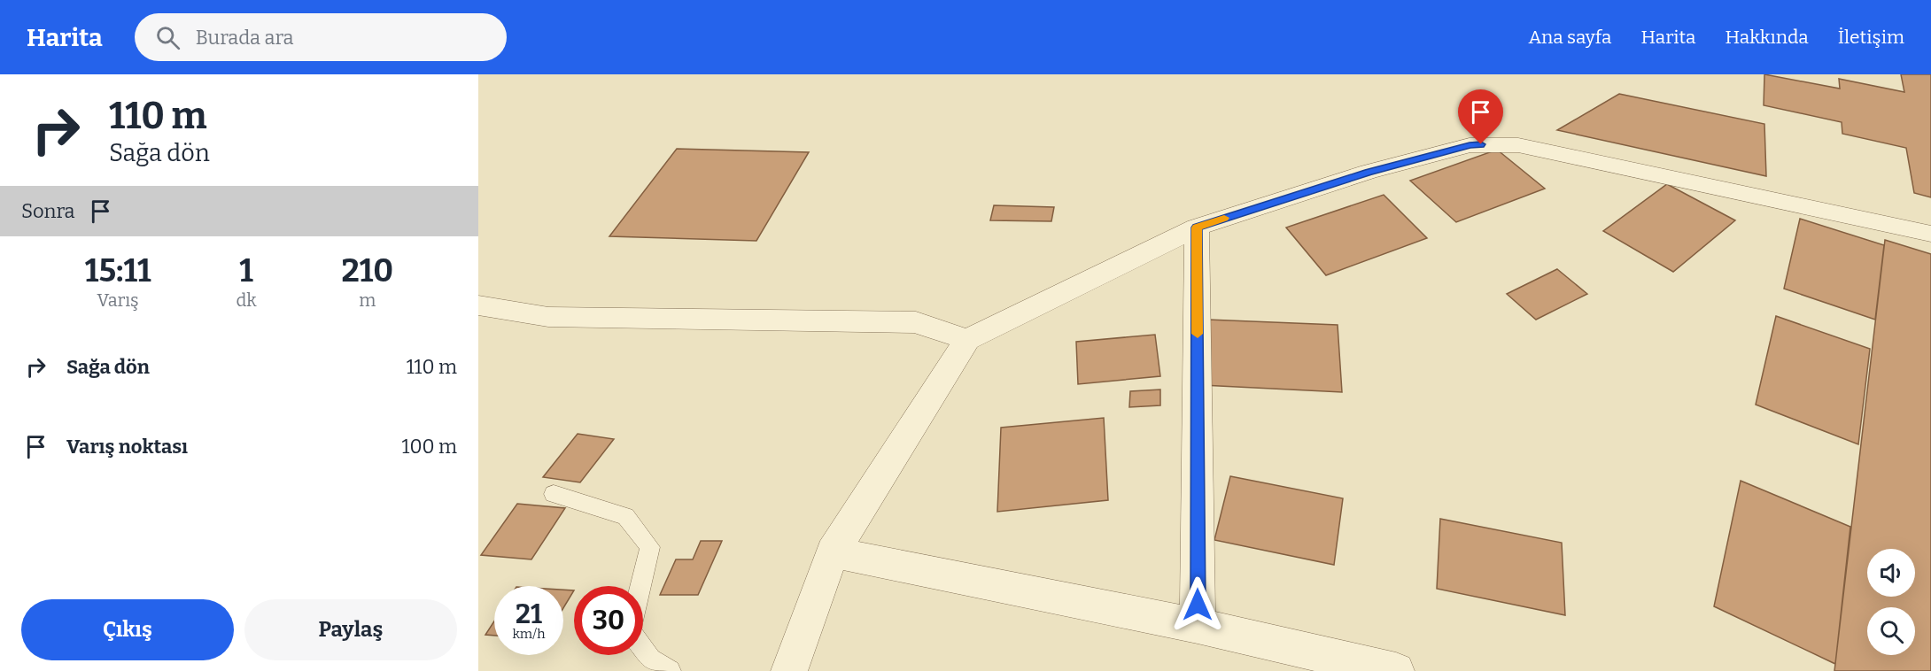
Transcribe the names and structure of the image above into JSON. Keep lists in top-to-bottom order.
{
  "page": {
    "header": "Harita",
    "search": "Burada ara",
    "nav": [
      "Ana sayfa",
      "Harita",
      "Hakkında",
      "İletişim"
    ],
    "turn": ["110 m", "Sağa dön"],
    "then": "Sonra",
    "eta": [
      "15:11",
      "Varış",
      "1",
      "dk",
      "210",
      "m"
    ],
    "list": [
      {
        "name": "Sağa dön",
        "value": "110 m"
      },
      {
        "name": "Varış noktası",
        "value": "100 m"
      }
    ],
    "speed": "21 km/h",
    "limit": "30",
    "buttons": ["Çıkış", "Paylaş"]
  }
}
